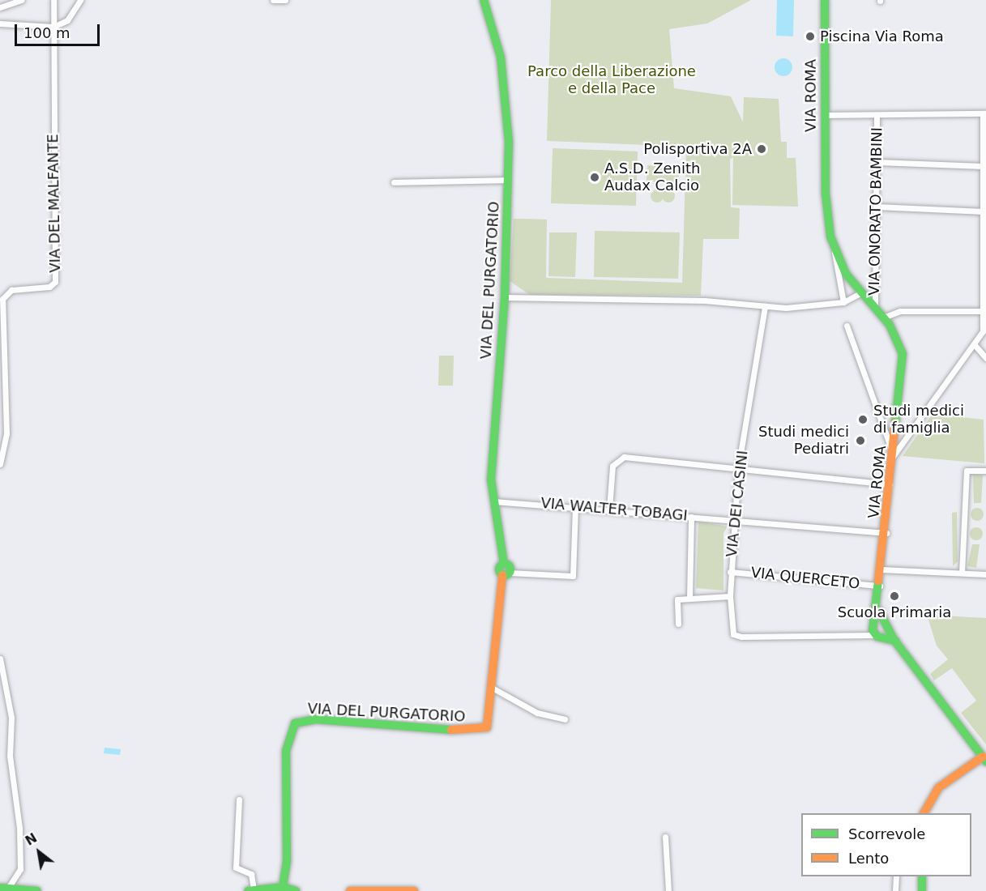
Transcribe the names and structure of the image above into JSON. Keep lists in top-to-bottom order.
{
  "streets": {
    "street": [
      "VIA ROMA",
      "VIA DEL MALFANTE",
      "VIA ONORATO BAMBINI",
      "VIA DEL PURGATORIO",
      "VIA DEI CASINI",
      "VIA WALTER TOBAGI",
      "VIA QUERCETO"
    ]
  },
  "crossings": [
    ["VIA ROMA", "VIA ONORATO BAMBINI"],
    ["VIA ROMA", "VIA DEI CASINI"],
    ["VIA ROMA", "VIA WALTER TOBAGI"],
    ["VIA ROMA", "VIA QUERCETO"],
    ["VIA DEL PURGATORIO", "VIA WALTER TOBAGI"],
    ["VIA DEI CASINI", "VIA WALTER TOBAGI"],
    ["VIA DEI CASINI", "VIA QUERCETO"]
  ],
  "parks": ["Parco della Liberazione e della Pace"],
  "places": [
    "Piscina Via Roma",
    "Polisportiva 2A",
    "A.S.D. Zenith Audax Calcio",
    "Studi medici di famiglia",
    "Studi medici Pediatri",
    "Scuola Primaria"
  ],
  "legend": ["Scorrevole", "Lento"],
  "scale_bar": "100 m",
  "north": "top left"
}
